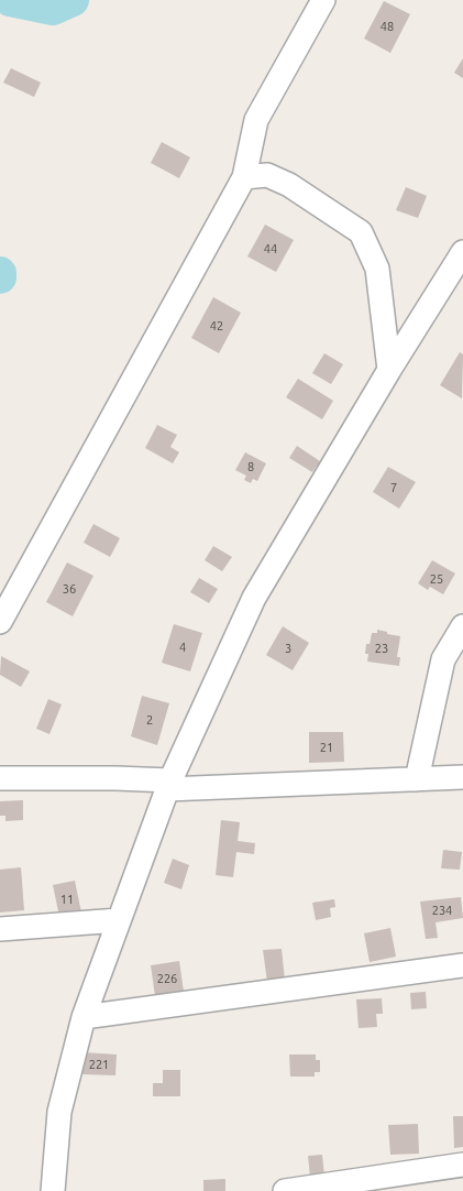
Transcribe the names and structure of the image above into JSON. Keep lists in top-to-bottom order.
{
  "house_numbers": [
    "48",
    "44",
    "42",
    "8",
    "7",
    "25",
    "36",
    "4",
    "3",
    "23",
    "2",
    "21",
    "11",
    "234",
    "226",
    "221"
  ]
}
